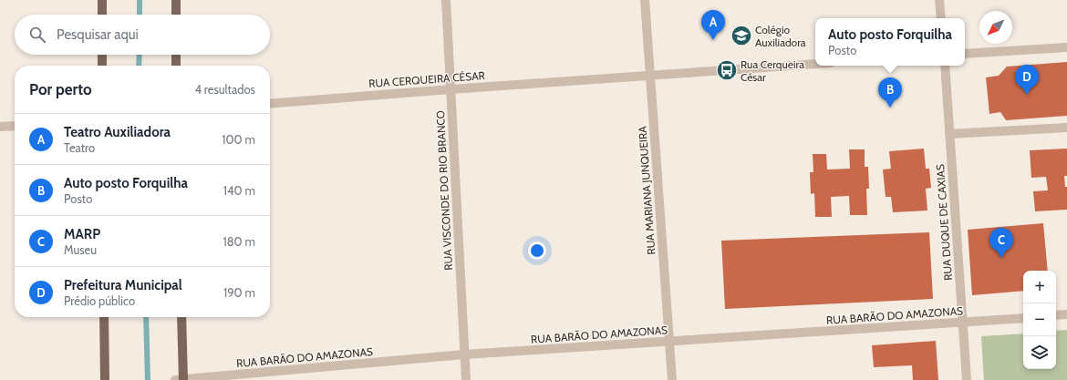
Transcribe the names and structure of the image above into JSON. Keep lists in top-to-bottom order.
{
  "streets": {
    "street": [
      "RUA CERQUEIRA CÉSAR",
      "RUA VISCONDE DO RIO BRANCO",
      "RUA MARIANA JUNQUEIRA",
      "RUA DUQUE DE CAXIAS",
      "RUA BARÃO DO AMAZONAS"
    ]
  },
  "crossings": [
    ["RUA CERQUEIRA CÉSAR", "RUA VISCONDE DO RIO BRANCO"],
    ["RUA CERQUEIRA CÉSAR", "RUA MARIANA JUNQUEIRA"],
    ["RUA VISCONDE DO RIO BRANCO", "RUA BARÃO DO AMAZONAS"],
    ["RUA MARIANA JUNQUEIRA", "RUA BARÃO DO AMAZONAS"],
    ["RUA DUQUE DE CAXIAS", "RUA BARÃO DO AMAZONAS"]
  ],
  "places": {
    "school or university": ["Colégio Auxiliadora"],
    "bus stop": ["Rua Cerqueira César"]
  },
  "north": "bottom left",
  "page": {
    "pins": [
      "A",
      "D",
      "B",
      "C"
    ],
    "search": "Pesquisar aqui",
    "popup": ["Auto posto Forquilha", "Posto"],
    "heading": ["Por perto", "4 resultados"],
    "list": [
      {
        "mark": "A",
        "name": "Teatro Auxiliadora",
        "note": "Teatro",
        "value": "100 m"
      },
      {
        "mark": "B",
        "name": "Auto posto Forquilha",
        "note": "Posto",
        "value": "140 m"
      },
      {
        "mark": "C",
        "name": "MARP",
        "note": "Museu",
        "value": "180 m"
      },
      {
        "mark": "D",
        "name": "Prefeitura Municipal",
        "note": "Prédio público",
        "value": "190 m"
      }
    ],
    "map_buttons": ["+", "−"]
  }
}
